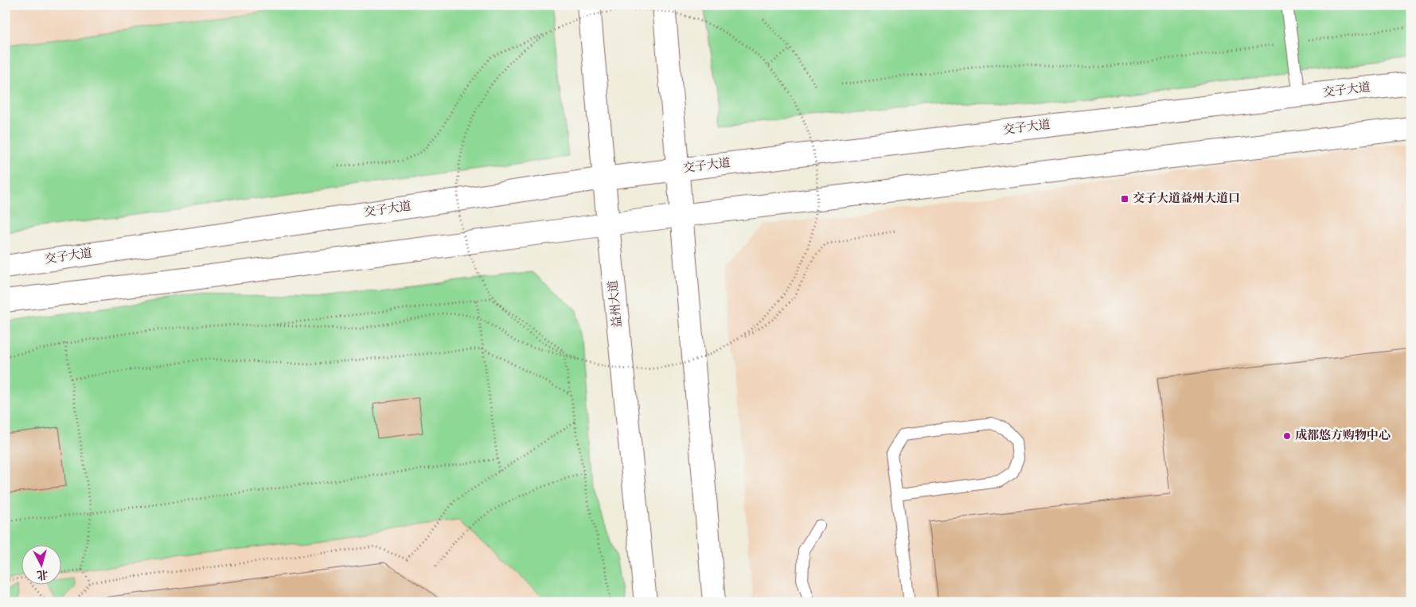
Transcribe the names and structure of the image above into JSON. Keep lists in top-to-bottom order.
{
  "streets": {
    "main road": ["交子大道", "益州大道"]
  },
  "crossings": [
    ["交子大道", "益州大道"]
  ],
  "places": {
    "transit": ["交子大道益州大道口"],
    "other": ["成都悠方购物中心"]
  },
  "north": "bottom"
}
